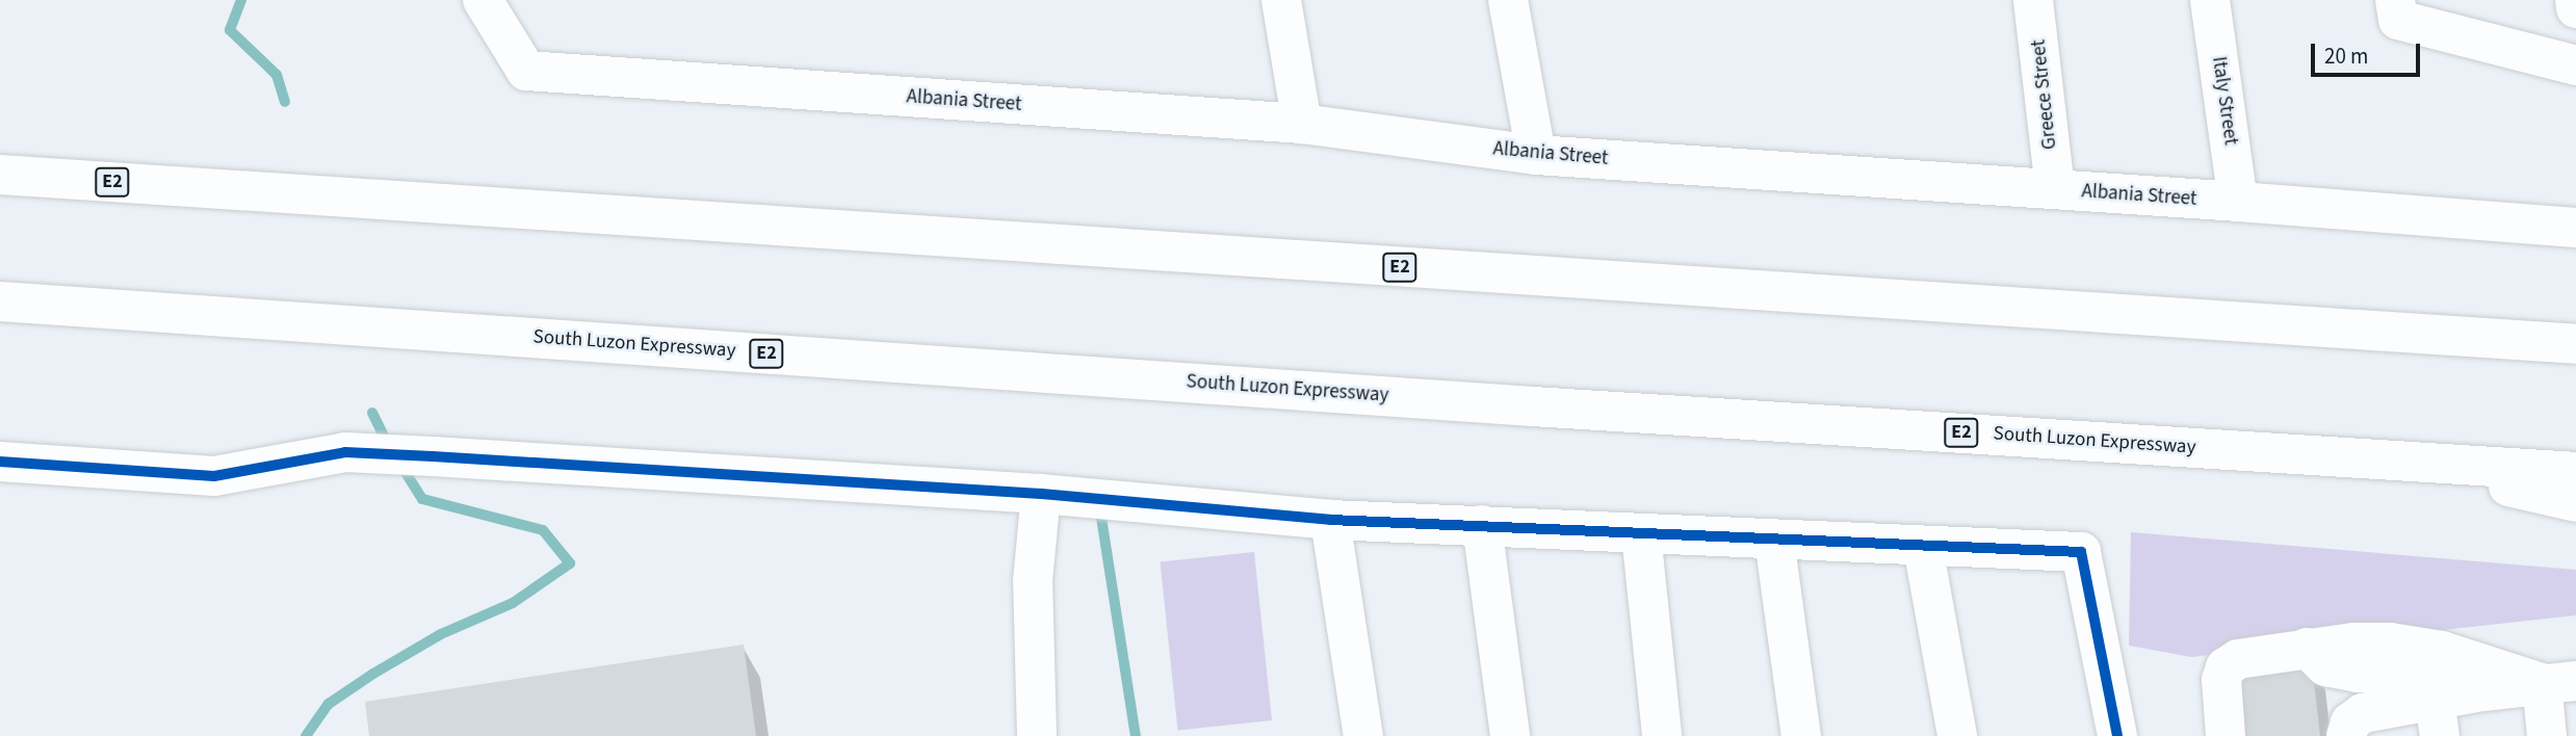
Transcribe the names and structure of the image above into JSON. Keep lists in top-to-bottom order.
{
  "streets": {
    "main road": [
      "Greece Street",
      "Albania Street",
      "Italy Street",
      "E2",
      "South Luzon Expressway"
    ]
  },
  "crossings": [
    ["Greece Street", "Albania Street"],
    ["Albania Street", "Italy Street"]
  ],
  "scale_bar": "20 m"
}
